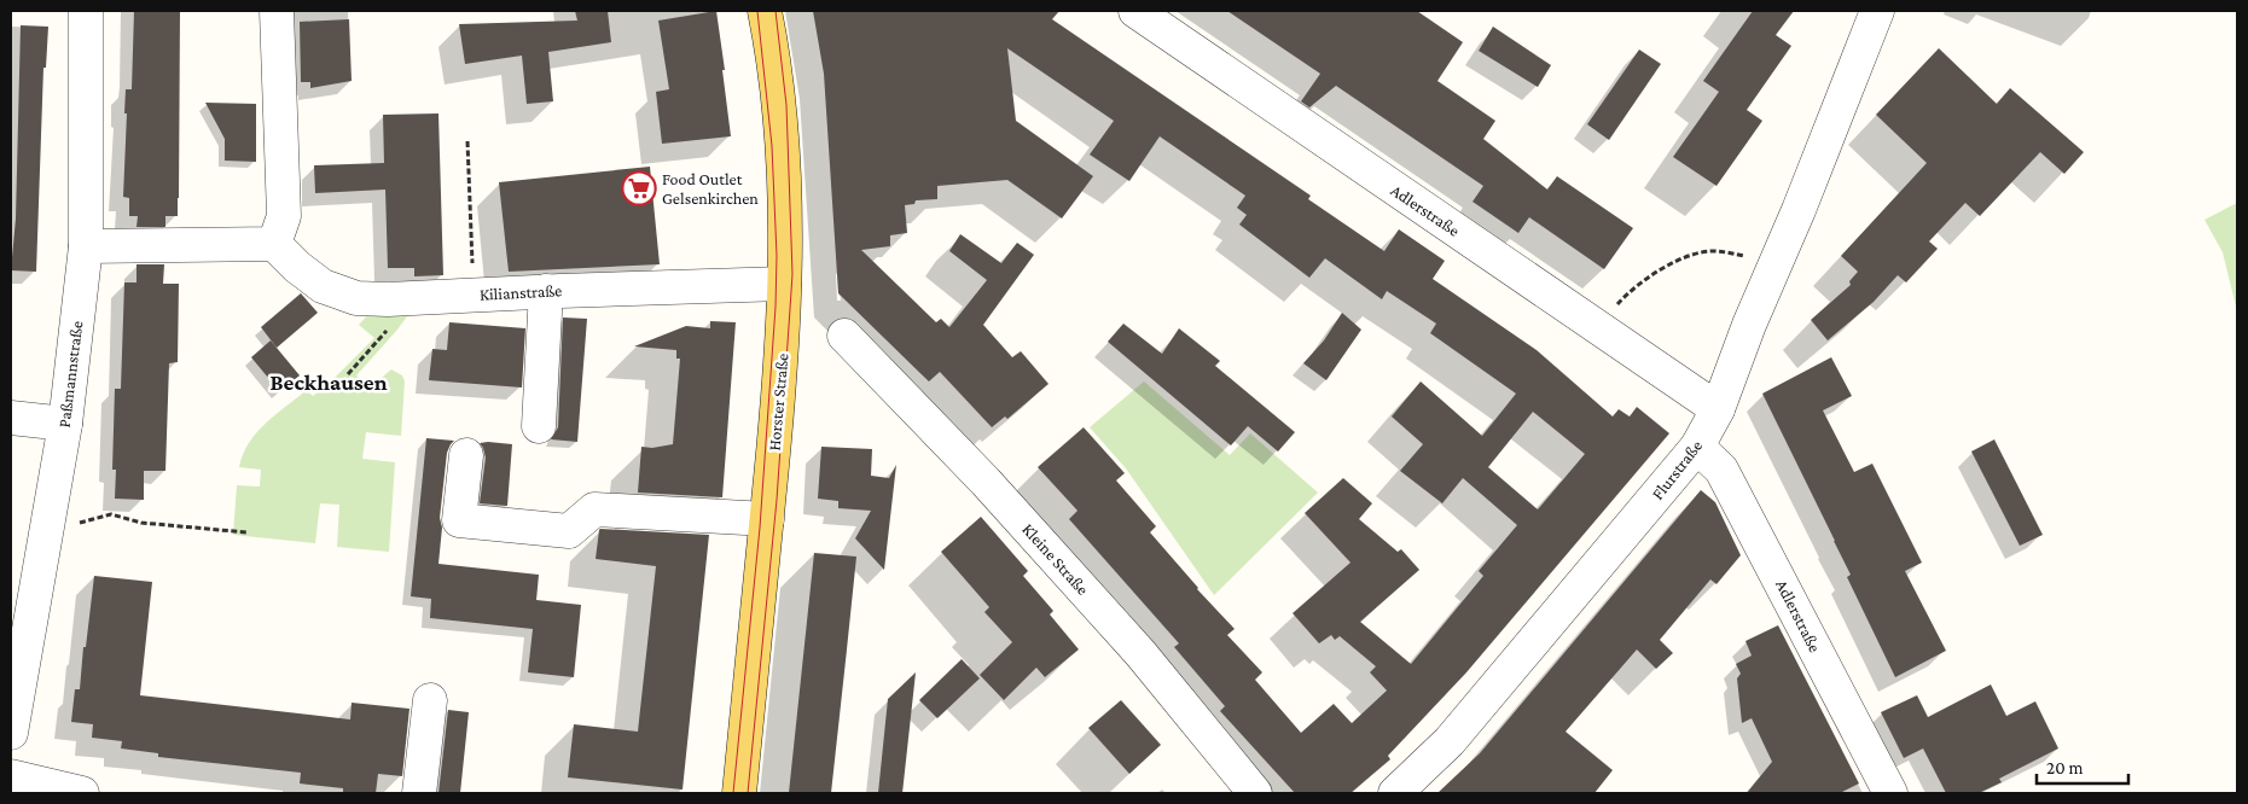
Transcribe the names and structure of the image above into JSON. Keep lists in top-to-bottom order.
{
  "streets": {
    "main road": ["Horster Straße"],
    "street": [
      "Adlerstraße",
      "Kilianstraße",
      "Paßmannstraße",
      "Flurstraße",
      "Kleine Straße"
    ]
  },
  "crossings": [
    ["Adlerstraße", "Flurstraße"],
    ["Kilianstraße", "Horster Straße"]
  ],
  "districts": ["Beckhausen"],
  "places": {
    "supermarket": ["Food Outlet Gelsenkirchen"]
  },
  "scale_bar": "20 m"
}
